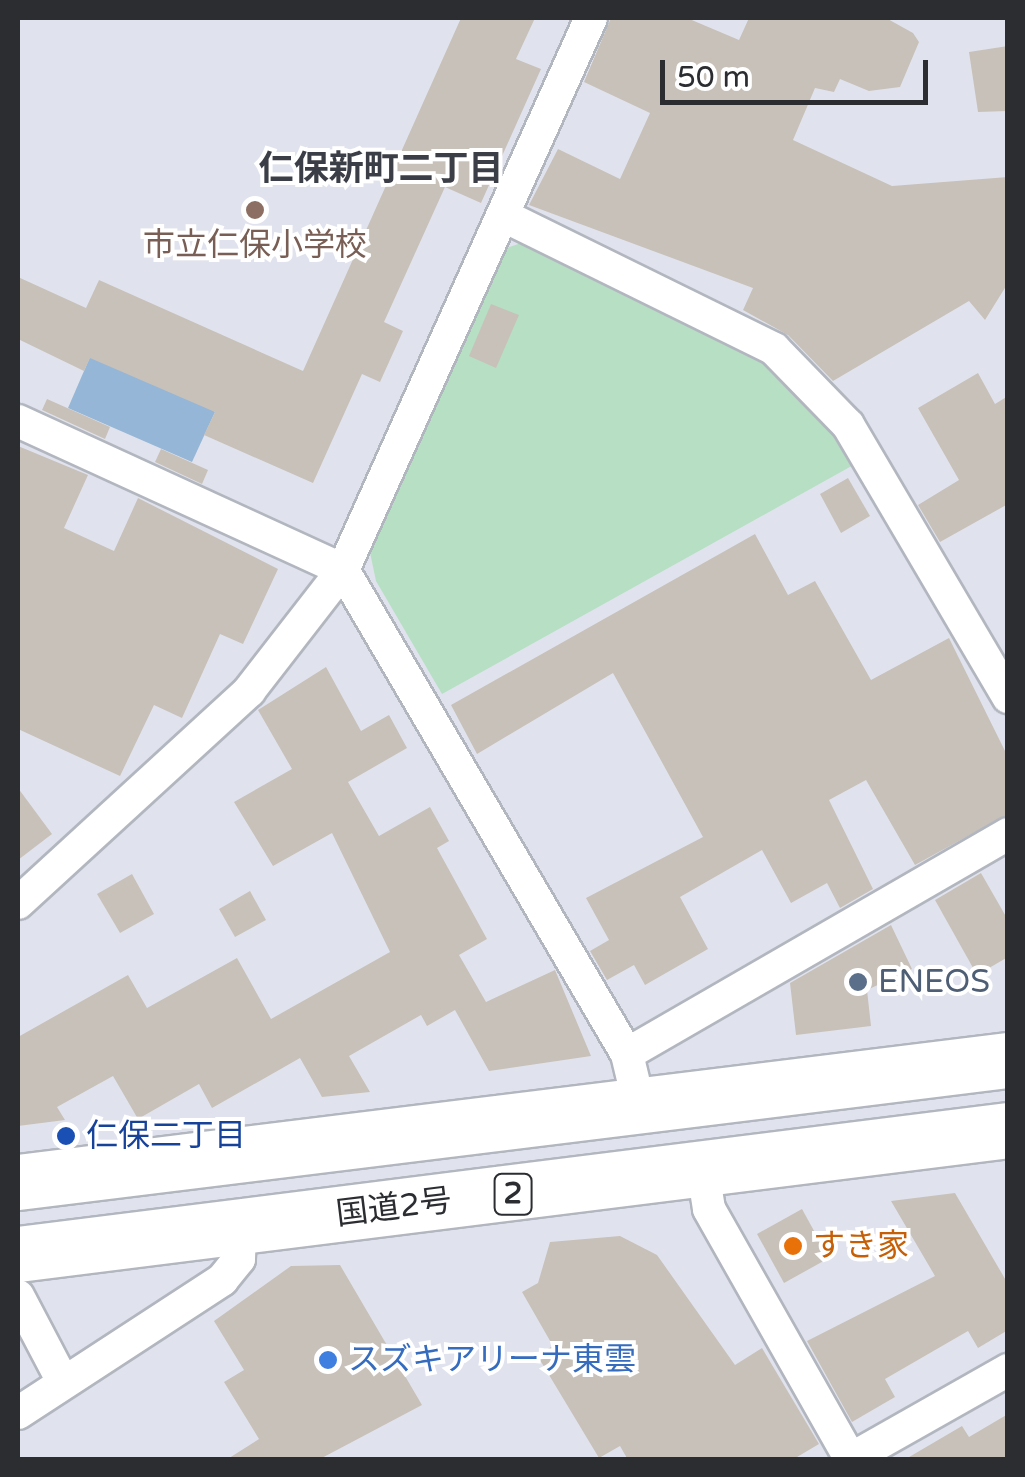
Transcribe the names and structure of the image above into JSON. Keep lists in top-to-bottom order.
{
  "streets": {
    "highway": ["2", "国道2号"]
  },
  "districts": ["仁保新町二丁目"],
  "places": [
    "市立仁保小学校",
    "ENEOS",
    "仁保二丁目",
    "すき家",
    "スズキアリーナ東雲"
  ],
  "scale_bar": "50 m"
}
